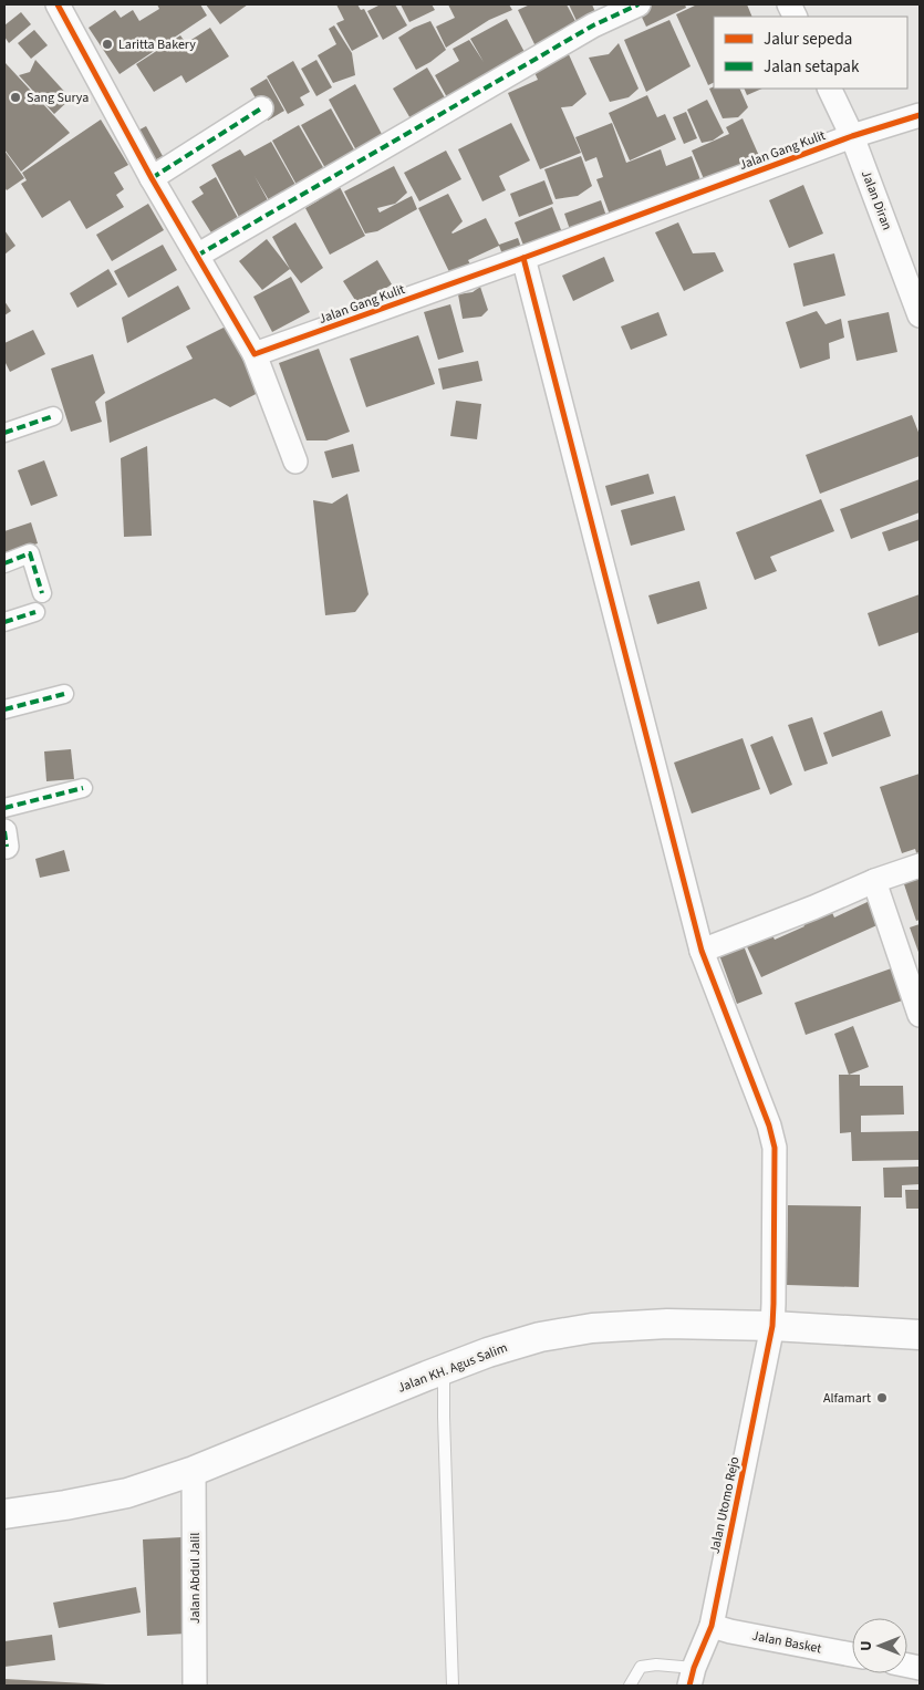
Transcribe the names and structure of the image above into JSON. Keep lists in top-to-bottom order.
{
  "streets": {
    "street": [
      "Jalan Gang Kulit",
      "Jalan Diran",
      "Jalan KH. Agus Salim",
      "Jalan Utomo Rejo",
      "Jalan Abdul Jalil",
      "Jalan Basket"
    ]
  },
  "crossings": [
    ["Jalan Gang Kulit", "Jalan Diran"],
    ["Jalan Gang Kulit", "Jalan Utomo Rejo"],
    ["Jalan KH. Agus Salim", "Jalan Utomo Rejo"],
    ["Jalan KH. Agus Salim", "Jalan Abdul Jalil"],
    ["Jalan Utomo Rejo", "Jalan Basket"]
  ],
  "places": ["Laritta Bakery", "Sang Surya", "Alfamart"],
  "legend": ["Jalur sepeda", "Jalan setapak"],
  "north": "left"
}
